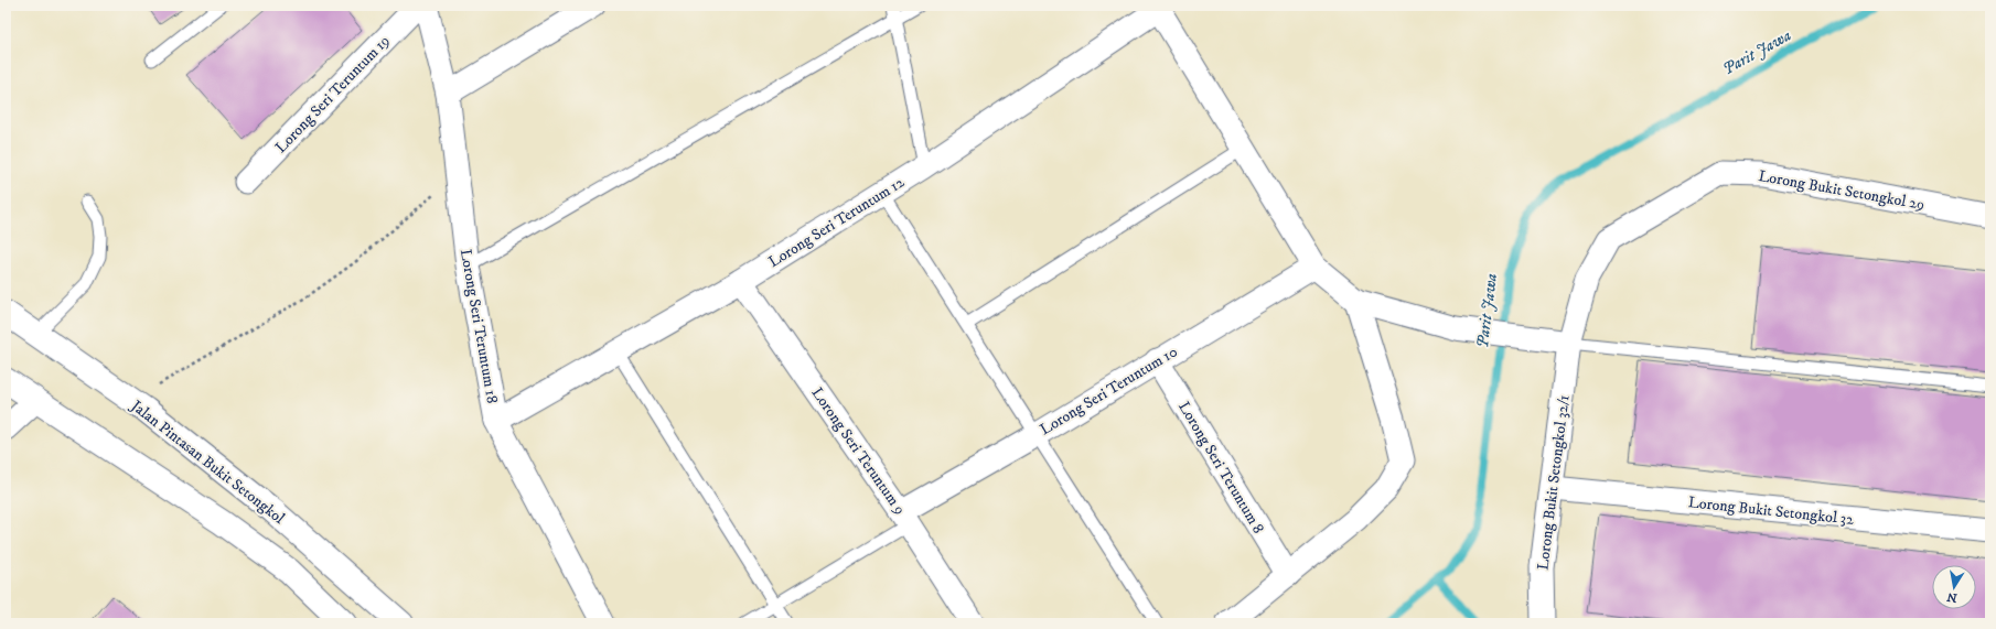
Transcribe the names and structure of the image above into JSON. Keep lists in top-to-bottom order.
{
  "streets": {
    "main road": ["Jalan Pintasan Bukit Setongkol"],
    "street": [
      "Lorong Seri Teruntum 19",
      "Lorong Bukit Setongkol 29",
      "Lorong Seri Teruntum 12",
      "Lorong Seri Teruntum 18",
      "Lorong Seri Teruntum 10",
      "Lorong Seri Teruntum 9",
      "Lorong Seri Teruntum 8",
      "Lorong Bukit Setongkol 32/1",
      "Lorong Bukit Setongkol 32"
    ]
  },
  "crossings": [
    ["Lorong Bukit Setongkol 29", "Lorong Bukit Setongkol 32/1"],
    ["Lorong Seri Teruntum 12", "Lorong Seri Teruntum 18"],
    ["Lorong Seri Teruntum 12", "Lorong Seri Teruntum 9"],
    ["Lorong Seri Teruntum 10", "Lorong Seri Teruntum 9"],
    ["Lorong Seri Teruntum 10", "Lorong Seri Teruntum 8"],
    ["Lorong Bukit Setongkol 32/1", "Lorong Bukit Setongkol 32"]
  ],
  "water": ["Parit Jawa"],
  "north": "bottom"
}
